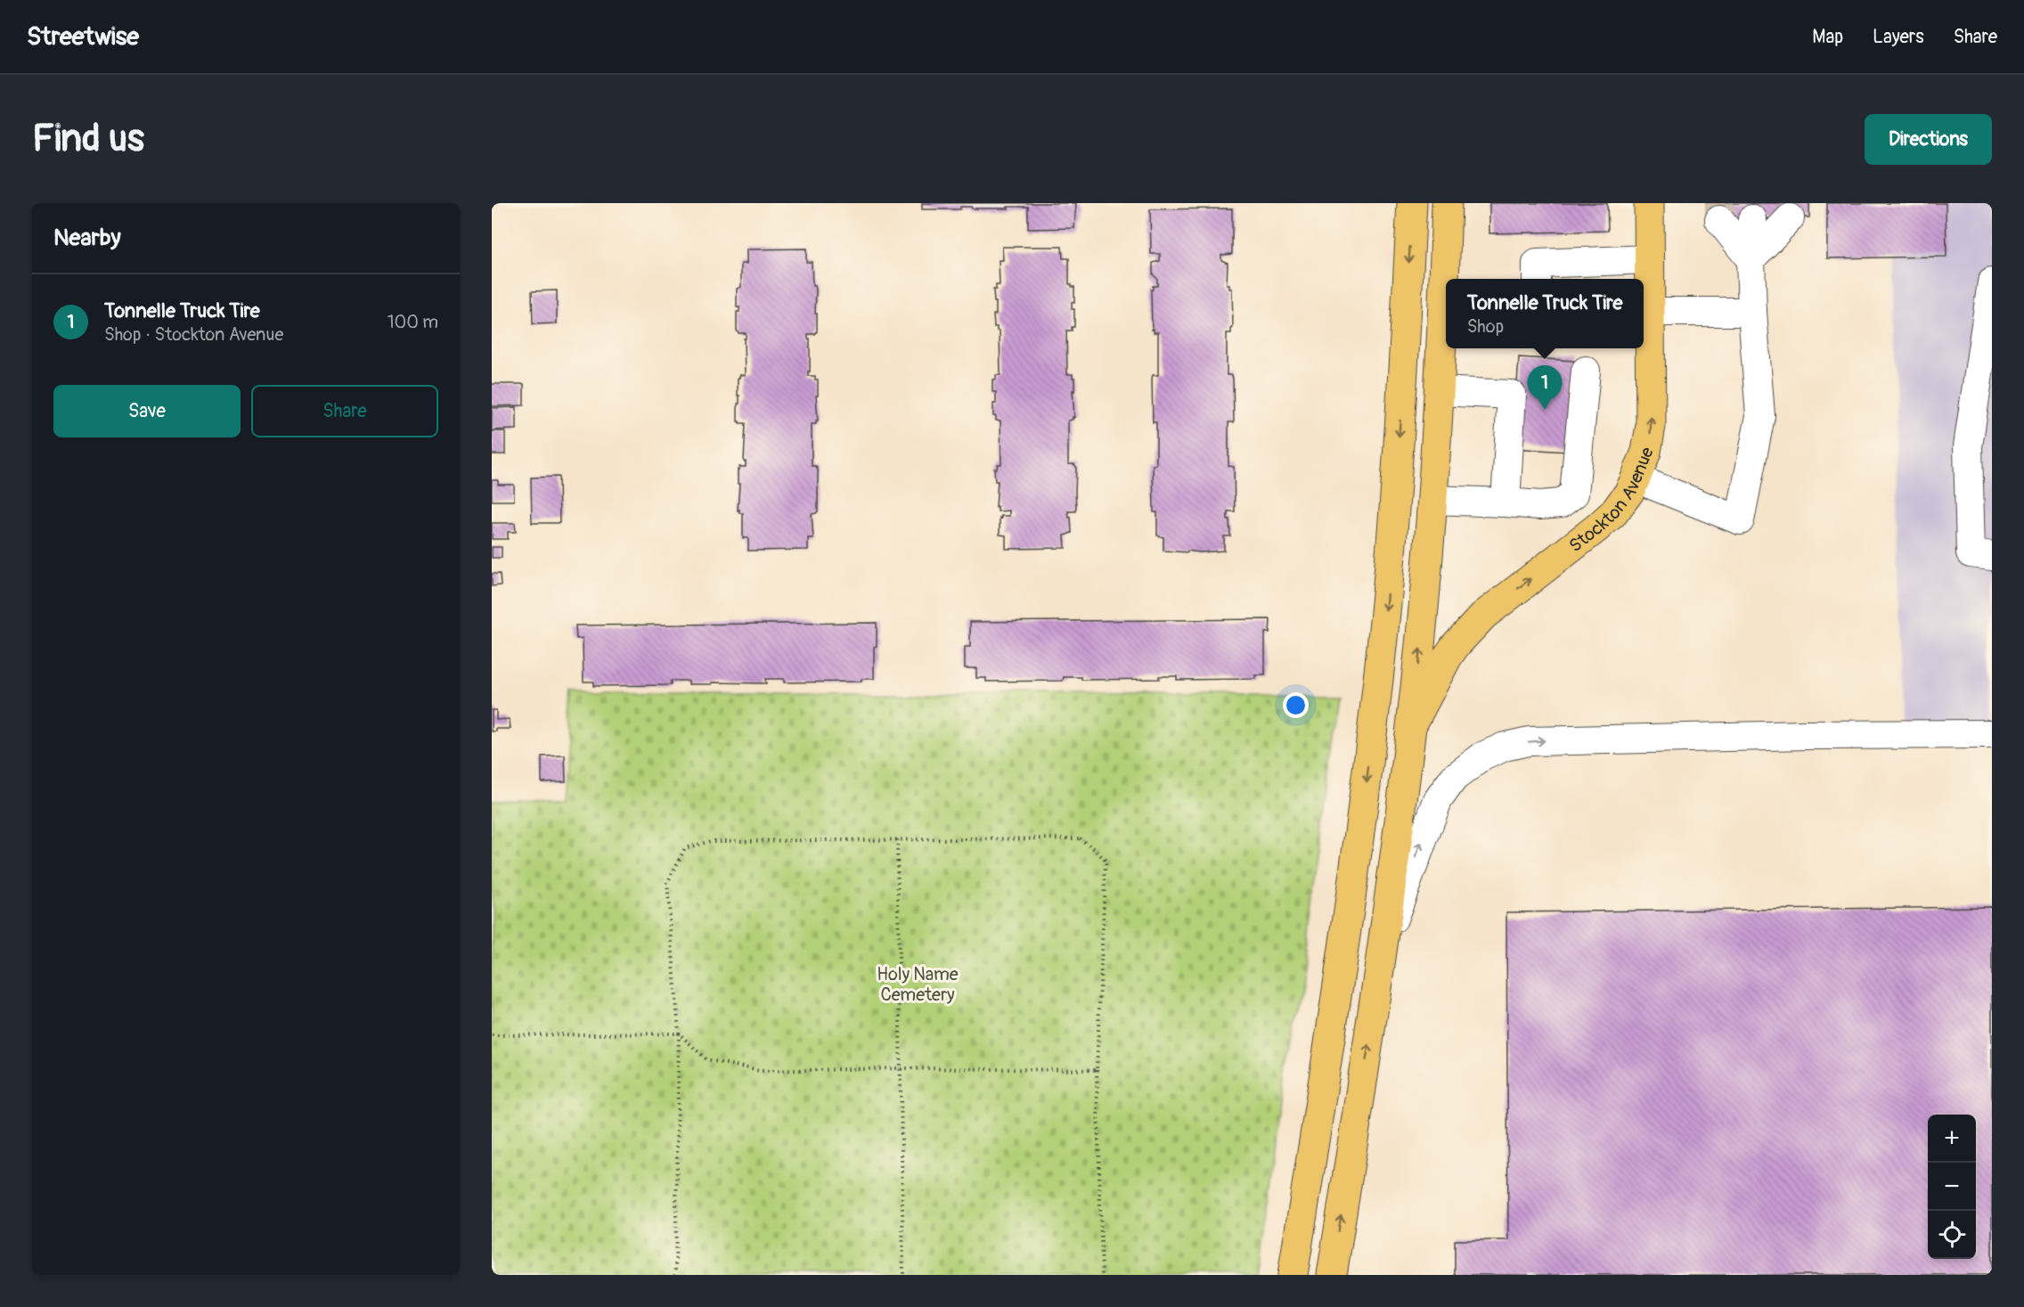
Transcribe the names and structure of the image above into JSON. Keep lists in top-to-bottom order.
{
  "streets": {
    "main road": ["Stockton Avenue"]
  },
  "parks": ["Holy Name Cemetery"],
  "page": {
    "header": "Streetwise",
    "nav": ["Map", "Layers", "Share"],
    "buttons": [
      "Directions",
      ["Save", "Share"]
    ],
    "title": "Find us",
    "heading": "Nearby",
    "list": [
      {
        "mark": "1",
        "name": "Tonnelle Truck Tire",
        "note": "Shop · Stockton Avenue",
        "value": "100 m"
      }
    ],
    "popup": ["Tonnelle Truck Tire", "Shop"],
    "pins": "1",
    "map_buttons": ["+", "−"]
  }
}
